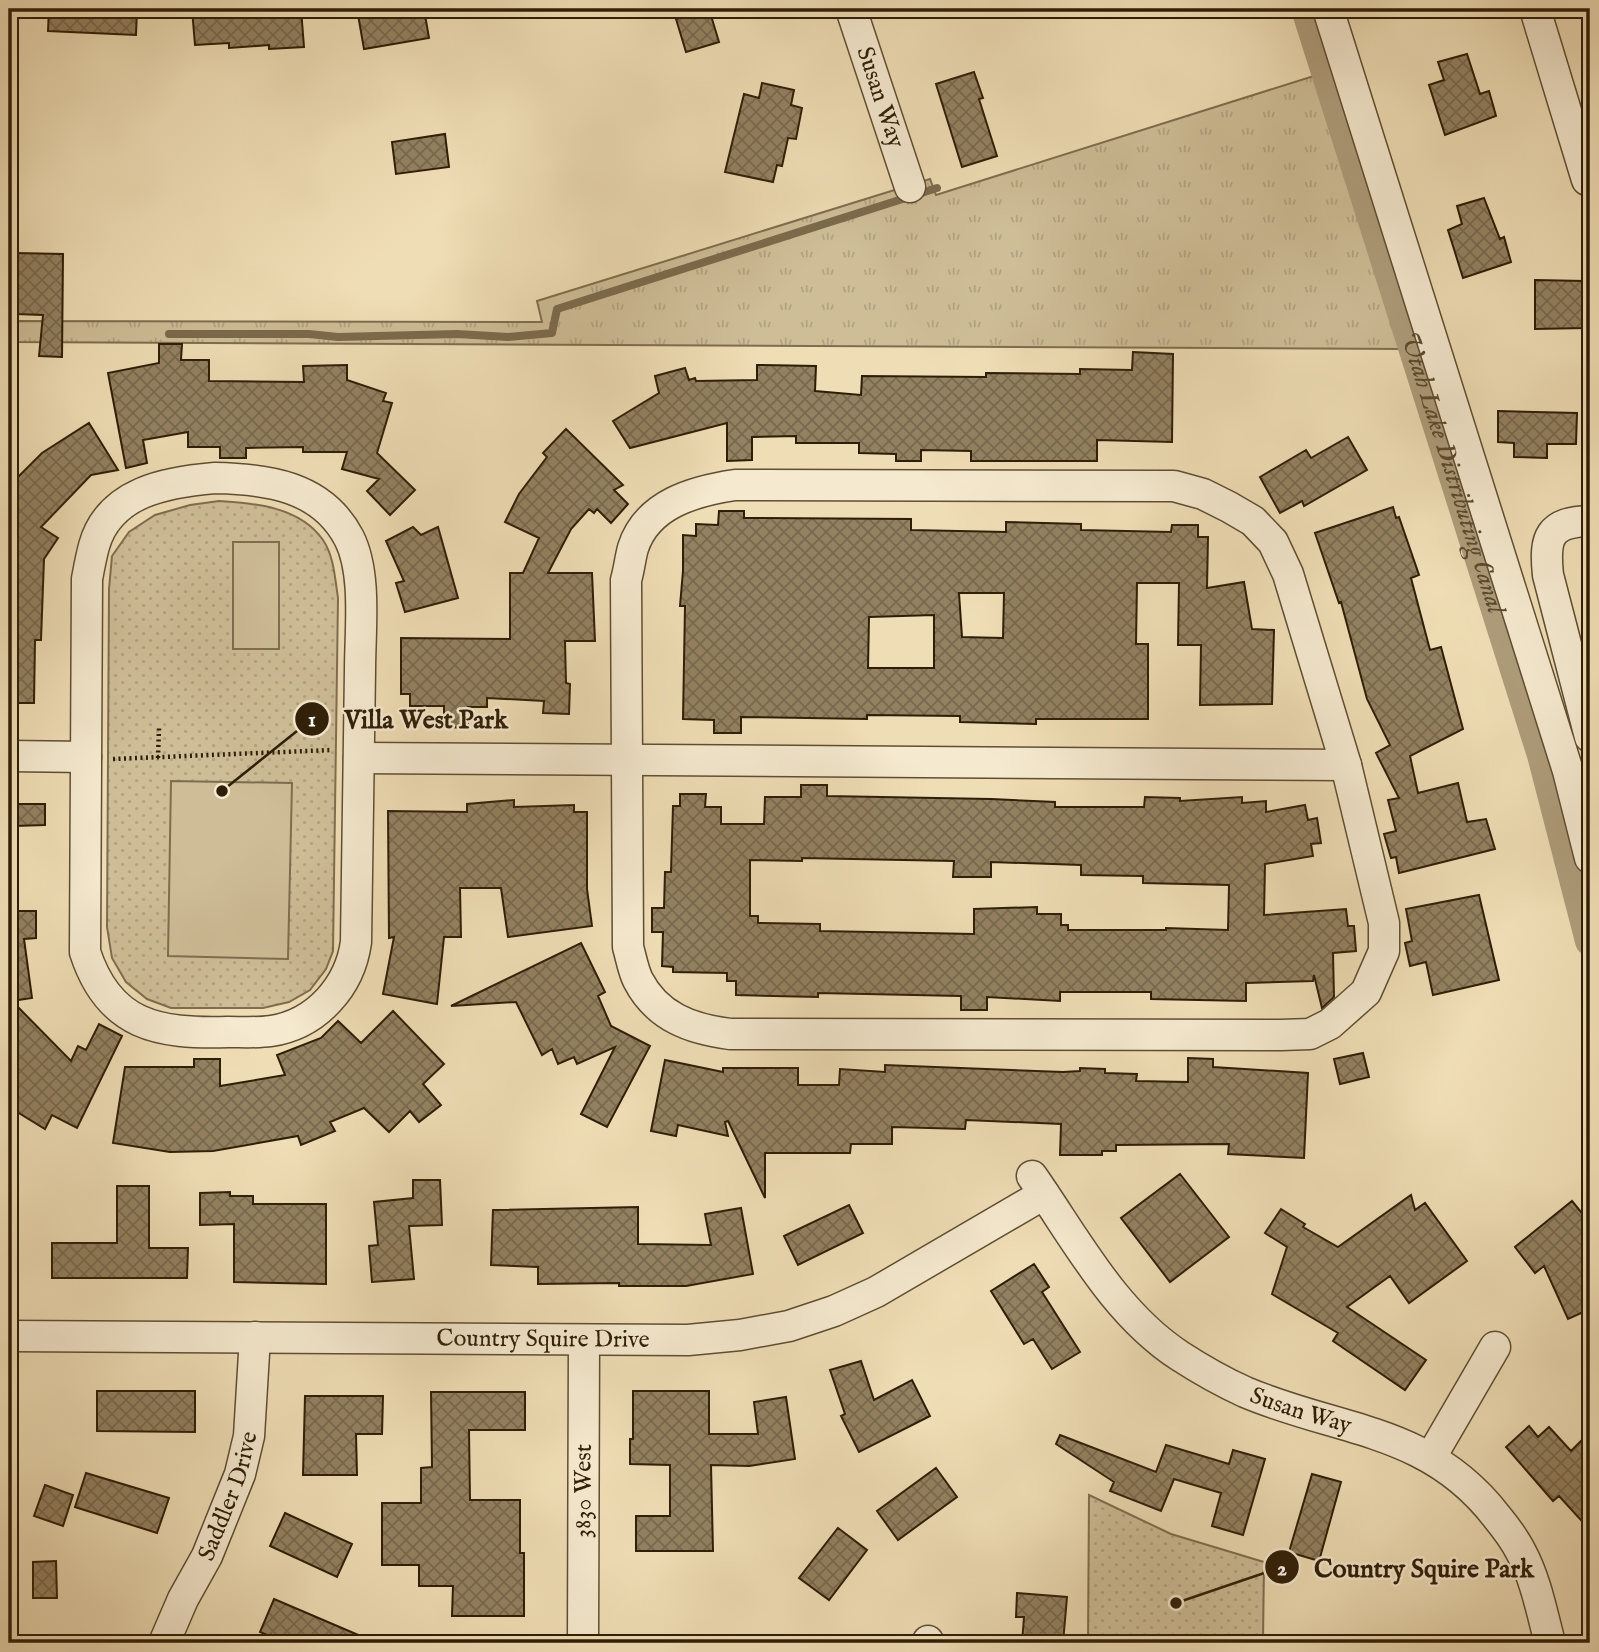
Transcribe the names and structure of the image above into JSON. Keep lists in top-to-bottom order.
{
  "streets": {
    "street": [
      "Susan Way",
      "Country Squire Drive",
      "3830 West",
      "Saddler Drive"
    ]
  },
  "crossings": [
    ["Susan Way", "Country Squire Drive"],
    ["Country Squire Drive", "3830 West"],
    ["Country Squire Drive", "Saddler Drive"]
  ],
  "water": ["Utah Lake Distributing Canal"],
  "places": ["Villa West Park", "Country Squire Park"]
}
